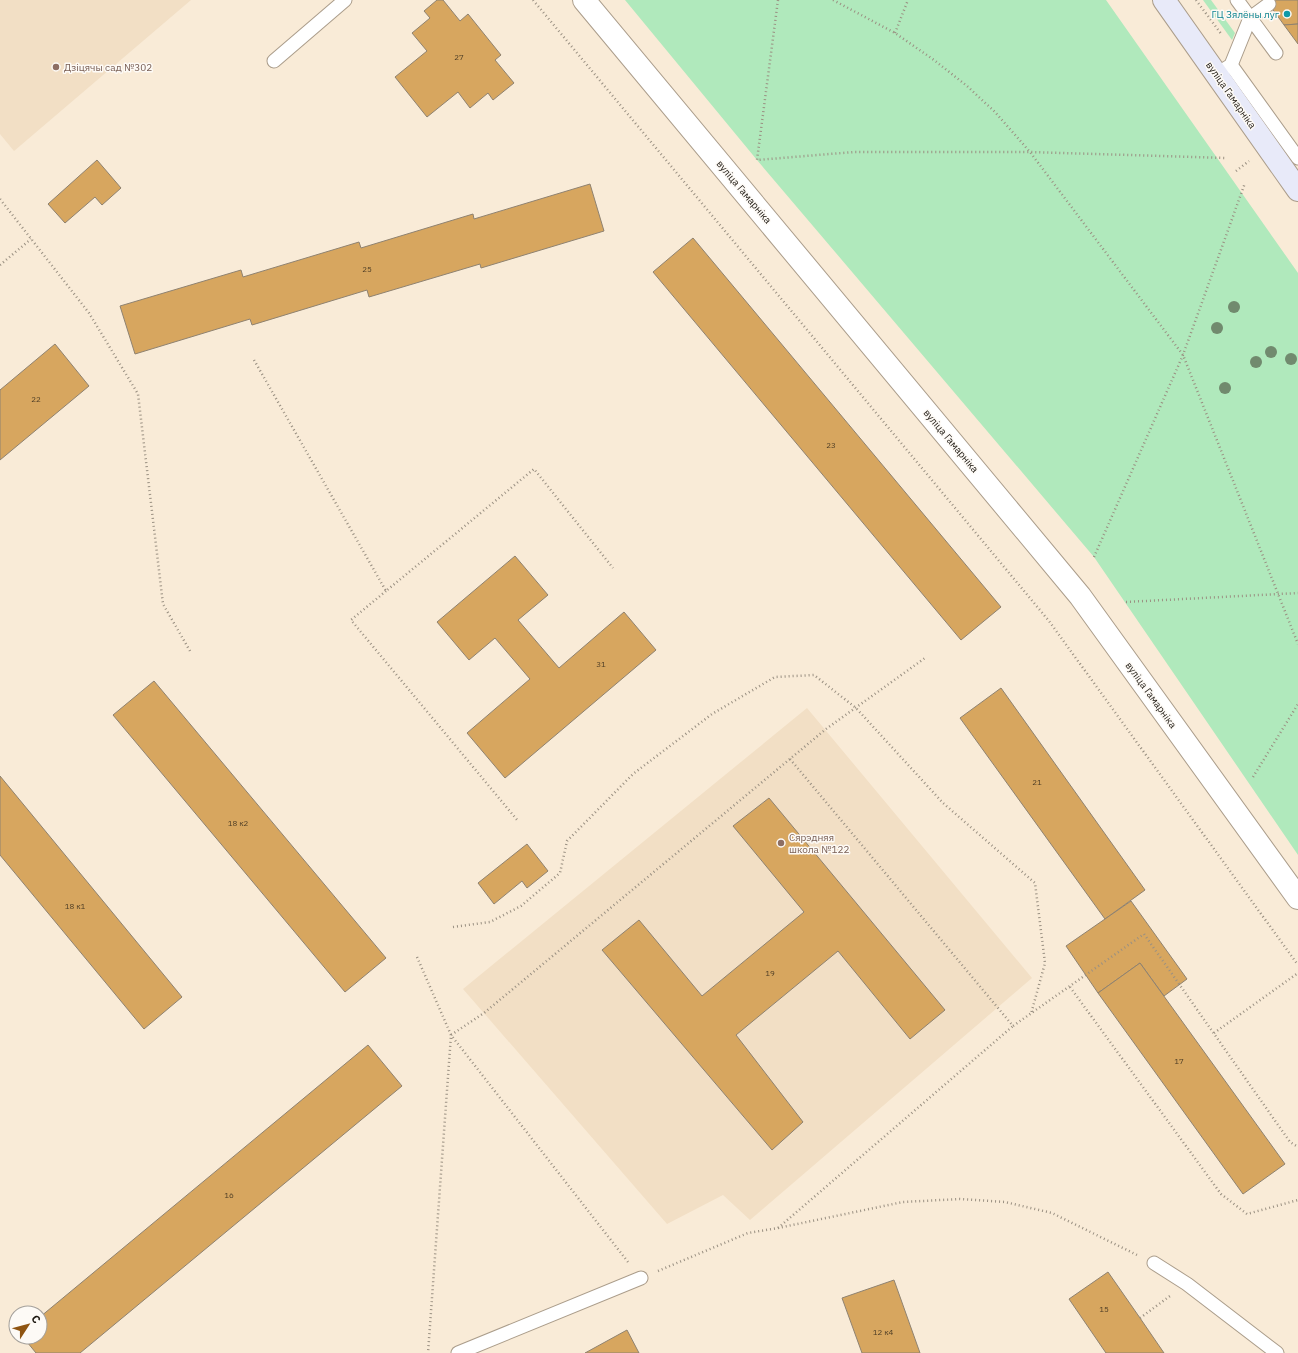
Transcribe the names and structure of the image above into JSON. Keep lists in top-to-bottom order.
{
  "streets": {
    "main road": ["вуліца Гамарніка"]
  },
  "places": ["ГЦ Зялёны луг", "Дзіцячы сад №302", "Сярэдняя школа №122"],
  "house_numbers": [
    "27",
    "25",
    "22",
    "23",
    "31",
    "21",
    "18 к2",
    "18 к1",
    "19",
    "17",
    "16",
    "15",
    "12 к4"
  ],
  "north": "top right"
}
